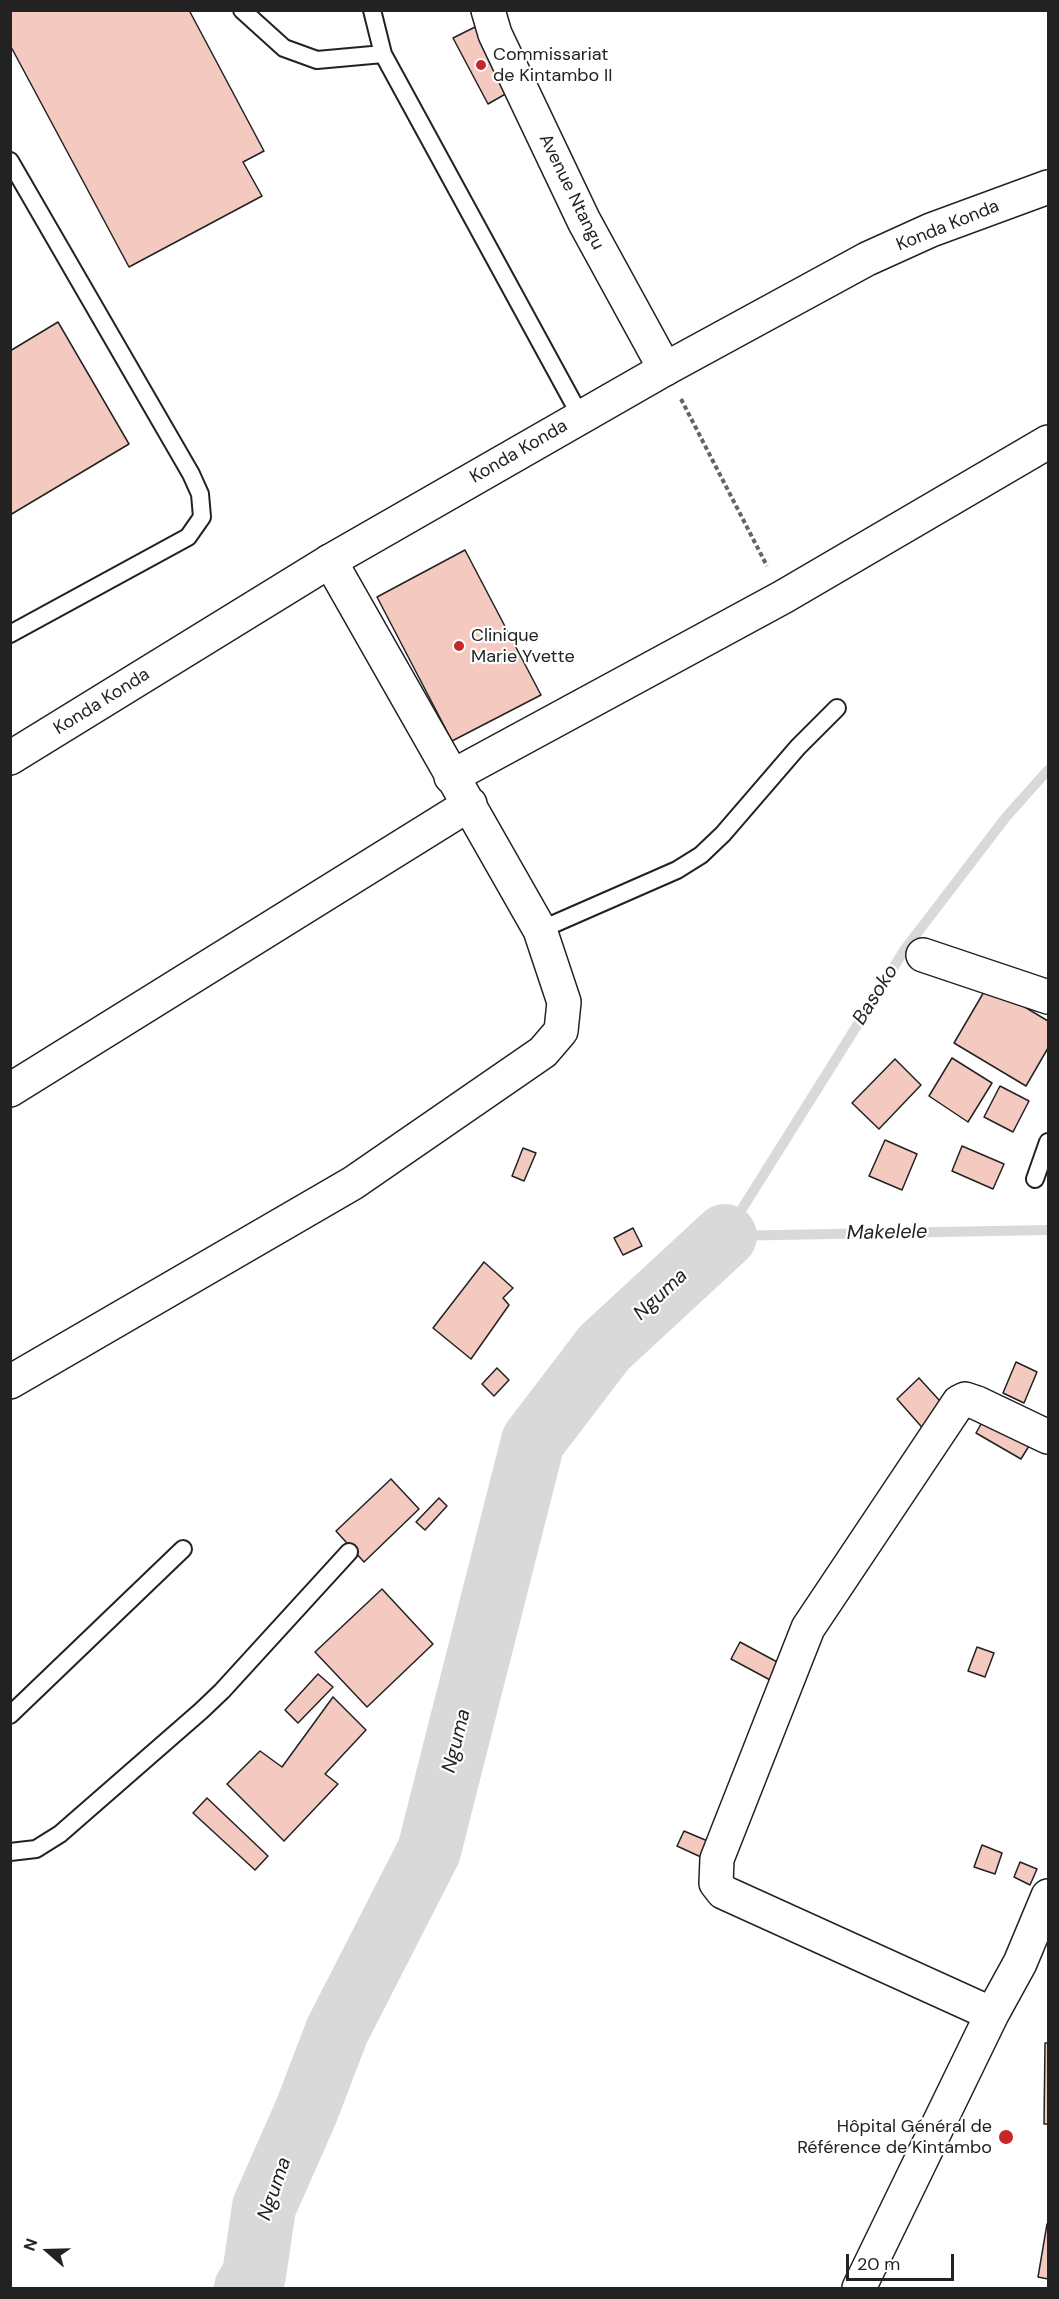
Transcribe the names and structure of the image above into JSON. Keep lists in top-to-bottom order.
{
  "streets": {
    "street": ["Avenue Ntangu", "Konda Konda"]
  },
  "crossings": [
    ["Avenue Ntangu", "Konda Konda"]
  ],
  "water": ["Basoko", "Makelele", "Nguma"],
  "places": ["Commissariat de Kintambo II", "Clinique Marie Yvette", "Hôpital Général de Référence de Kintambo"],
  "scale_bar": "20 m",
  "north": "left"
}
